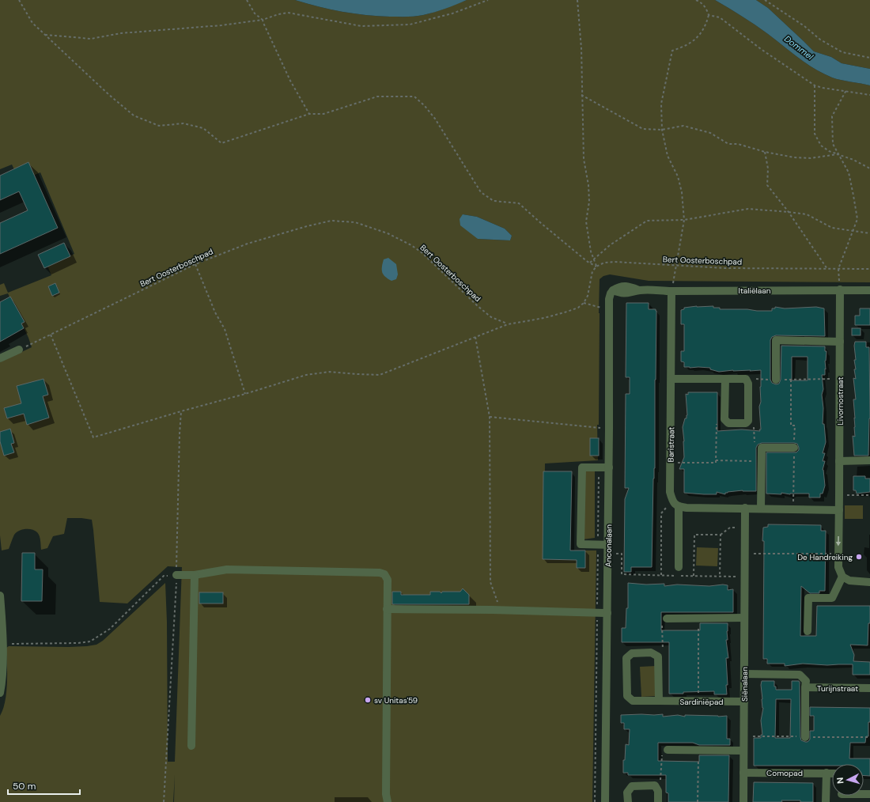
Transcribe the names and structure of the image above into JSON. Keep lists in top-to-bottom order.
{
  "streets": {
    "street": [
      "Italiëlaan",
      "Livornostraat",
      "Baristraat",
      "Anconalaan",
      "Siënalaan",
      "Turijnstraat",
      "Sardiniëpad",
      "Comopad"
    ],
    "path": ["Bert Oosterboschpad"]
  },
  "crossings": [
    ["Italiëlaan", "Livornostraat"],
    ["Italiëlaan", "Baristraat"],
    ["Italiëlaan", "Anconalaan"],
    ["Siënalaan", "Turijnstraat"],
    ["Siënalaan", "Sardiniëpad"],
    ["Siënalaan", "Comopad"]
  ],
  "water": ["Dommel"],
  "places": ["De Handreiking", "sv Unitas'59"],
  "scale_bar": "50 m",
  "north": "left"
}
